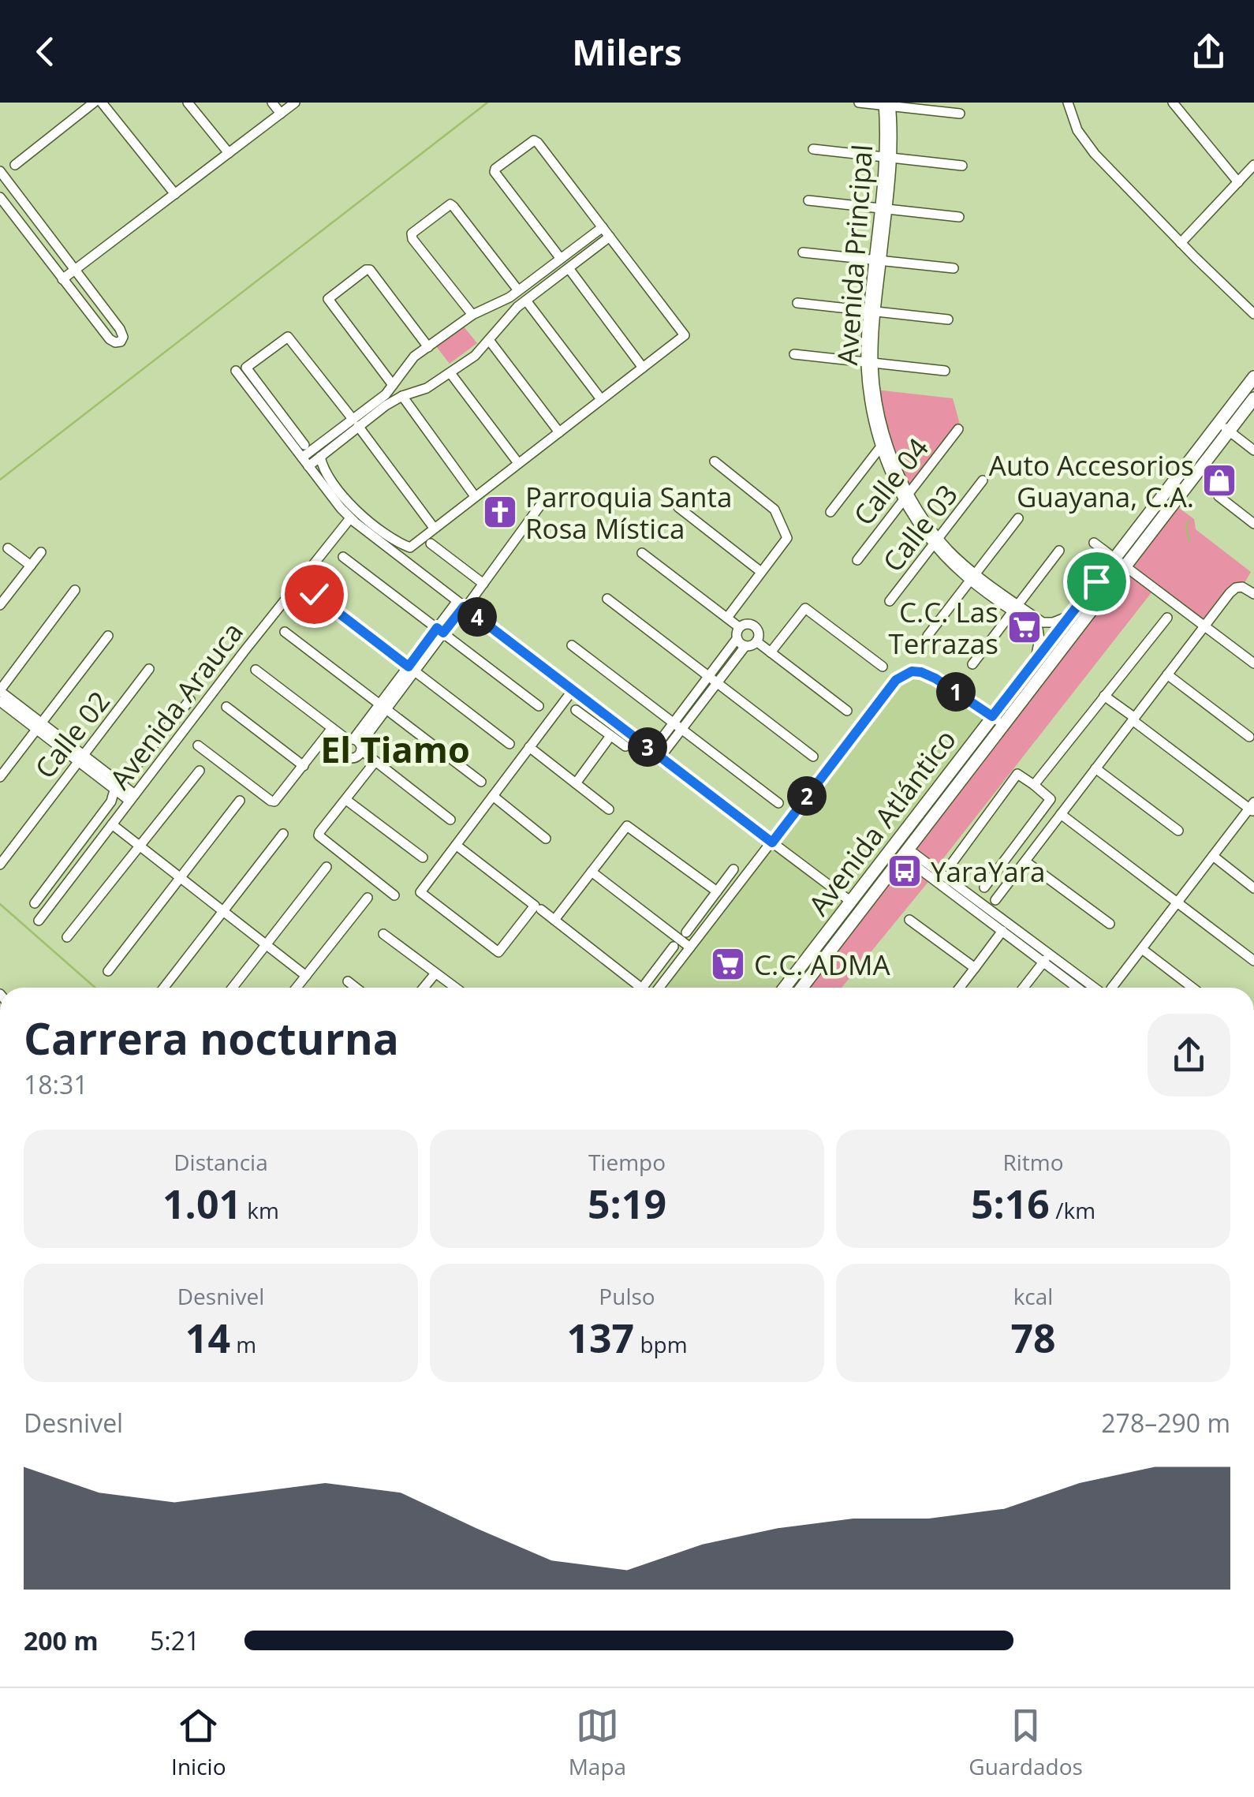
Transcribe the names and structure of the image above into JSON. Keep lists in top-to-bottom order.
{
  "streets": {
    "main road": ["Avenida Atlántico"],
    "street": [
      "Avenida Principal",
      "Calle 04",
      "Calle 03",
      "Avenida Arauca",
      "Calle 02"
    ]
  },
  "crossings": [
    ["Avenida Principal", "Calle 04"],
    ["Avenida Principal", "Calle 03"]
  ],
  "districts": ["El Tiamo"],
  "places": {
    "shop": ["Auto Accesorios Guayana, C.A."],
    "church": ["Parroquia Santa Rosa Mística"],
    "supermarket": ["C.C. Las Terrazas", "C.C. ADMA"],
    "bus stop": ["YaraYara"]
  },
  "page": {
    "header": "Milers",
    "pins": [
      "4",
      "1",
      "3",
      "2"
    ],
    "heading": ["Carrera nocturna", "18:31"],
    "stats": [
      ["Distancia", "1.01 km"],
      ["Tiempo", "5:19"],
      ["Ritmo", "5:16 /km"],
      ["Desnivel", "14 m"],
      ["Pulso", "137 bpm"],
      ["kcal", "78"]
    ],
    "chart": ["Desnivel", "278–290 m"],
    "list": [
      {
        "name": "200 m",
        "note": "5:21"
      }
    ],
    "tabs": ["Inicio", "Mapa", "Guardados"]
  }
}
